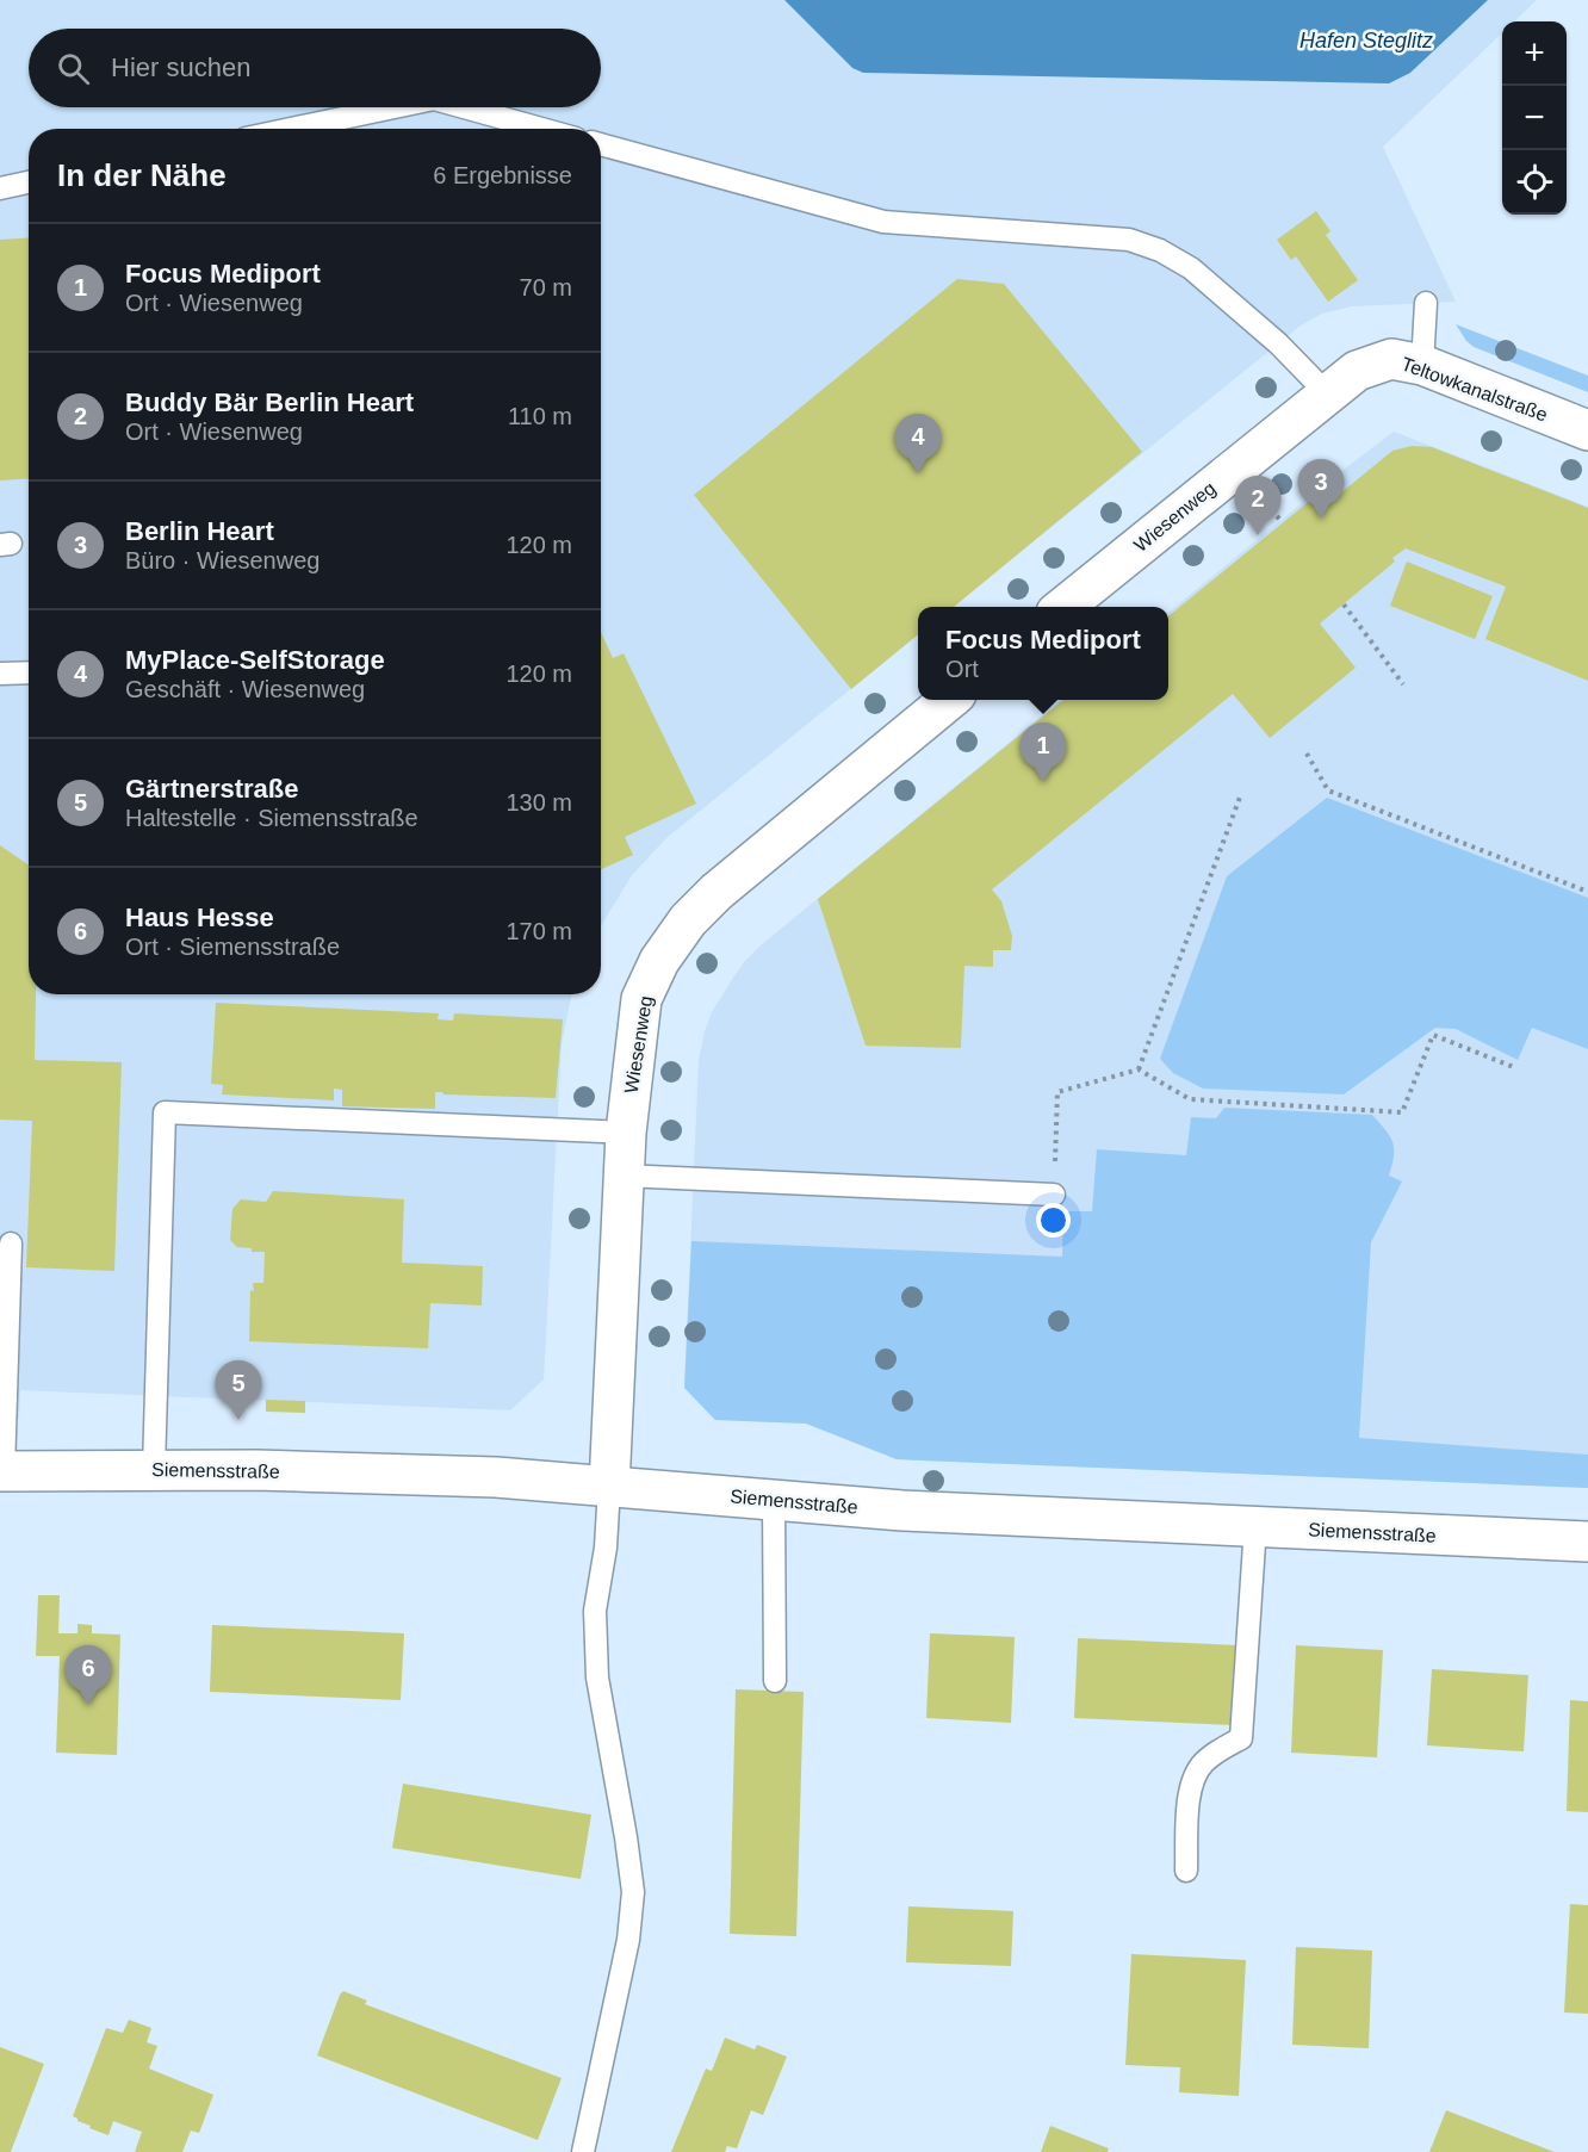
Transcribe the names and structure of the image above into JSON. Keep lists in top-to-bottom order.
{
  "streets": {
    "street": ["Teltowkanalstraße", "Wiesenweg", "Siemensstraße"]
  },
  "crossings": [
    ["Teltowkanalstraße", "Wiesenweg"],
    ["Wiesenweg", "Siemensstraße"]
  ],
  "water": ["Hafen Steglitz"],
  "page": {
    "map_buttons": ["+", "−"],
    "search": "Hier suchen",
    "heading": ["In der Nähe", "6 Ergebnisse"],
    "list": [
      {
        "mark": "1",
        "name": "Focus Mediport",
        "note": "Ort · Wiesenweg",
        "value": "70 m"
      },
      {
        "mark": "2",
        "name": "Buddy Bär Berlin Heart",
        "note": "Ort · Wiesenweg",
        "value": "110 m"
      },
      {
        "mark": "3",
        "name": "Berlin Heart",
        "note": "Büro · Wiesenweg",
        "value": "120 m"
      },
      {
        "mark": "4",
        "name": "MyPlace-SelfStorage",
        "note": "Geschäft · Wiesenweg",
        "value": "120 m"
      },
      {
        "mark": "5",
        "name": "Gärtnerstraße",
        "note": "Haltestelle · Siemensstraße",
        "value": "130 m"
      },
      {
        "mark": "6",
        "name": "Haus Hesse",
        "note": "Ort · Siemensstraße",
        "value": "170 m"
      }
    ],
    "pins": [
      "4",
      "3",
      "2",
      "1",
      "5",
      "6"
    ],
    "popup": ["Focus Mediport", "Ort"]
  }
}
